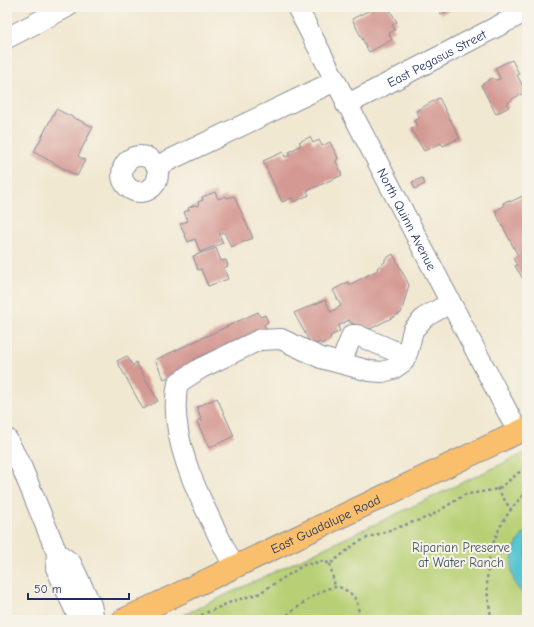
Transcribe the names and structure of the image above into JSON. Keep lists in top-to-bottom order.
{
  "streets": {
    "main road": ["East Guadalupe Road"],
    "street": ["East Pegasus Street", "North Quinn Avenue"]
  },
  "crossings": [
    ["East Pegasus Street", "North Quinn Avenue"],
    ["North Quinn Avenue", "East Guadalupe Road"]
  ],
  "parks": ["Riparian Preserve at Water Ranch"],
  "scale_bar": "50 m"
}
